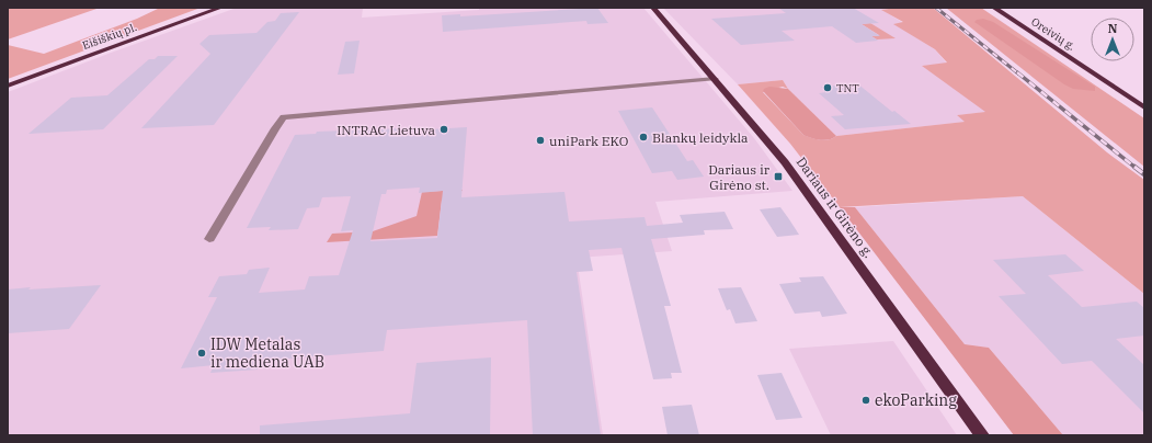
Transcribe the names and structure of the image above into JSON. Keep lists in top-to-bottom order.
{
  "streets": {
    "main road": ["Oreivių g.", "Eišiškių pl.", "Dariaus ir Girėno g."]
  },
  "places": {
    "other": [
      "TNT",
      "INTRAC Lietuva",
      "Blankų leidykla",
      "uniPark EKO",
      "IDW Metalas ir mediena UAB",
      "ekoParking"
    ],
    "transit": ["Dariaus ir Girėno st."]
  },
  "north": "top"
}
